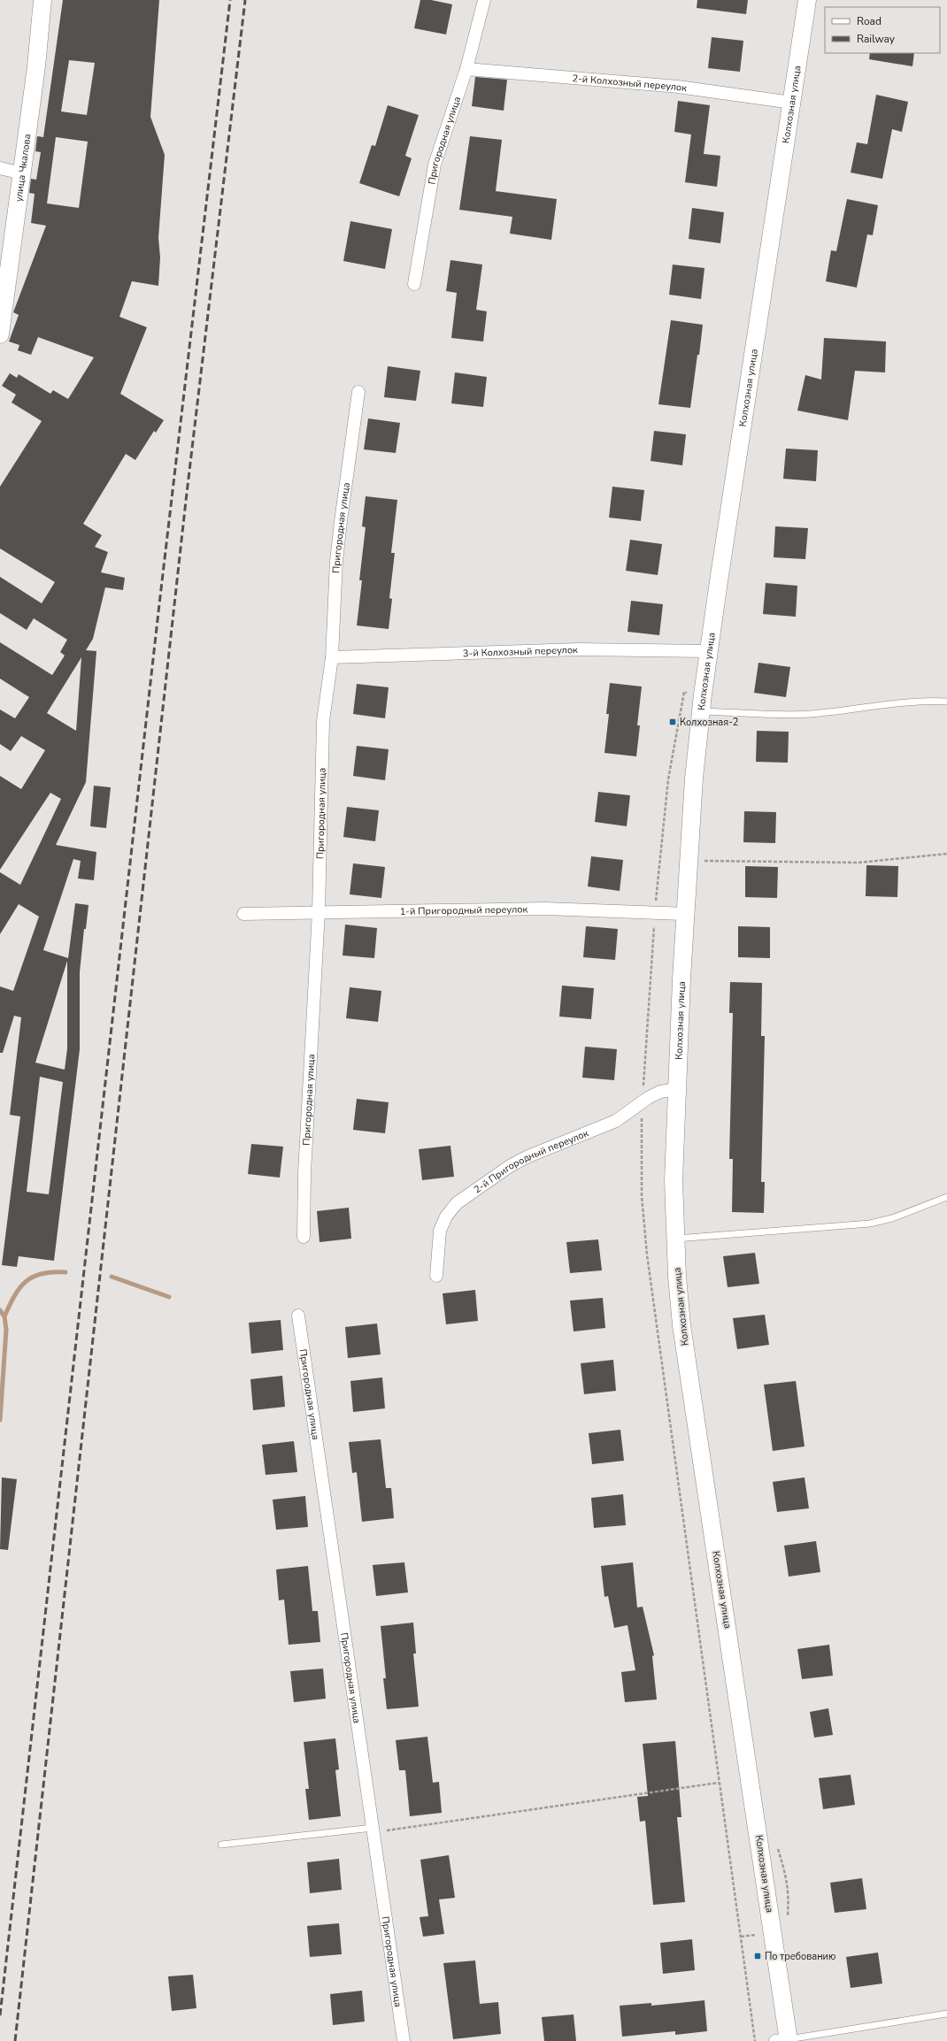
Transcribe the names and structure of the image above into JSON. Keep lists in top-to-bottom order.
{
  "streets": {
    "main road": ["Колхозная улица", "улица Чкалова"],
    "street": [
      "2-й Колхозный переулок",
      "Пригородная улица",
      "3-й Колхозный переулок",
      "1-й Пригородный переулок",
      "2-й Пригородный переулок"
    ]
  },
  "crossings": [
    ["2-й Колхозный переулок", "Колхозная улица"],
    ["2-й Колхозный переулок", "Пригородная улица"],
    ["Колхозная улица", "3-й Колхозный переулок"],
    ["Колхозная улица", "1-й Пригородный переулок"],
    ["Колхозная улица", "2-й Пригородный переулок"],
    ["Пригородная улица", "3-й Колхозный переулок"],
    ["Пригородная улица", "1-й Пригородный переулок"]
  ],
  "places": {
    "transit": ["Колхозная-2", "По требованию"]
  },
  "legend": ["Road", "Railway"]
}
